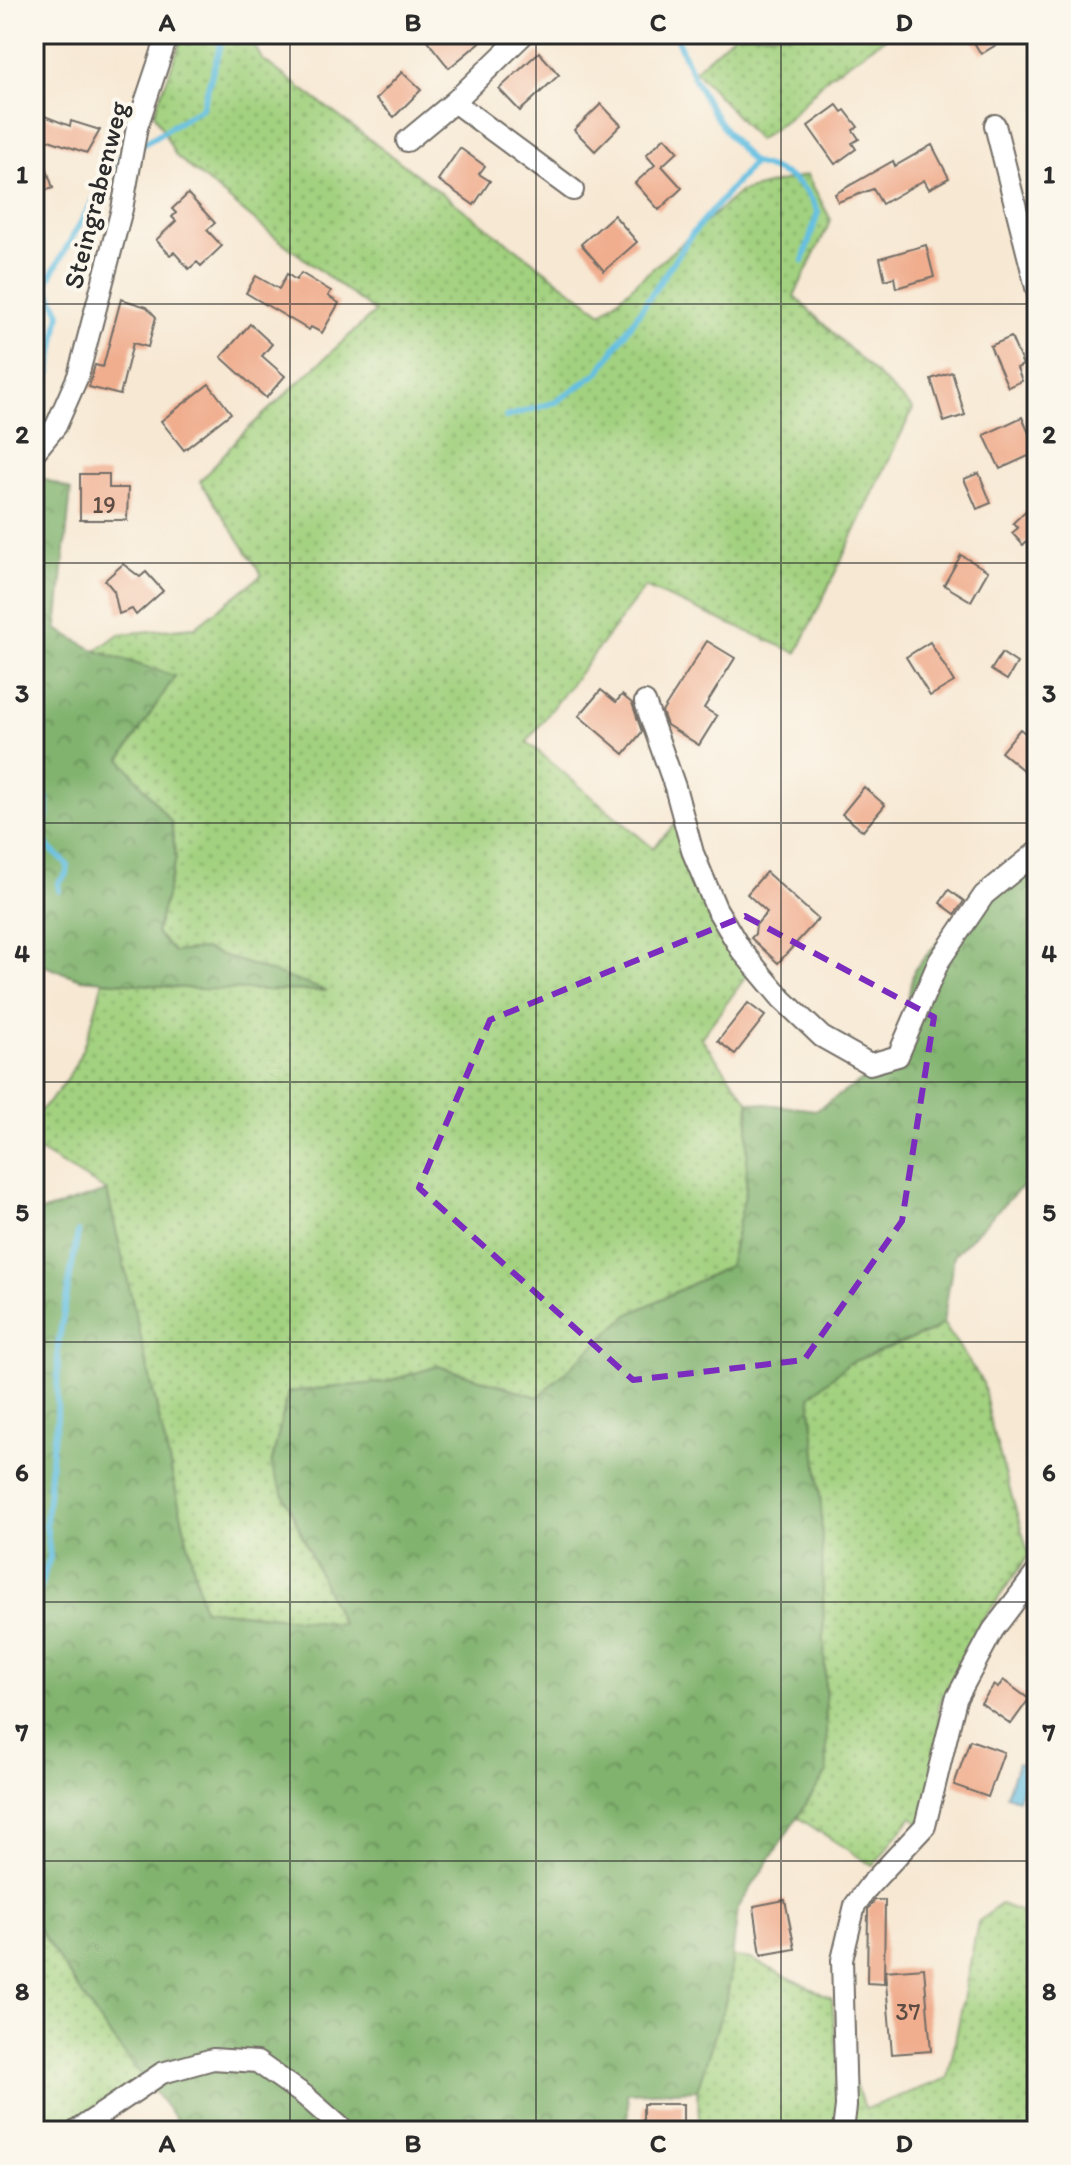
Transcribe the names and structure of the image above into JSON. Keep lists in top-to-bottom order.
{
  "streets": {
    "street": ["Steingrabenweg"]
  },
  "house_numbers": ["19", "37"],
  "grid": {
    "columns": [
      "A",
      "B",
      "C",
      "D"
    ],
    "rows": [
      "1",
      "2",
      "3",
      "4",
      "5",
      "6",
      "7",
      "8"
    ]
  }
}
